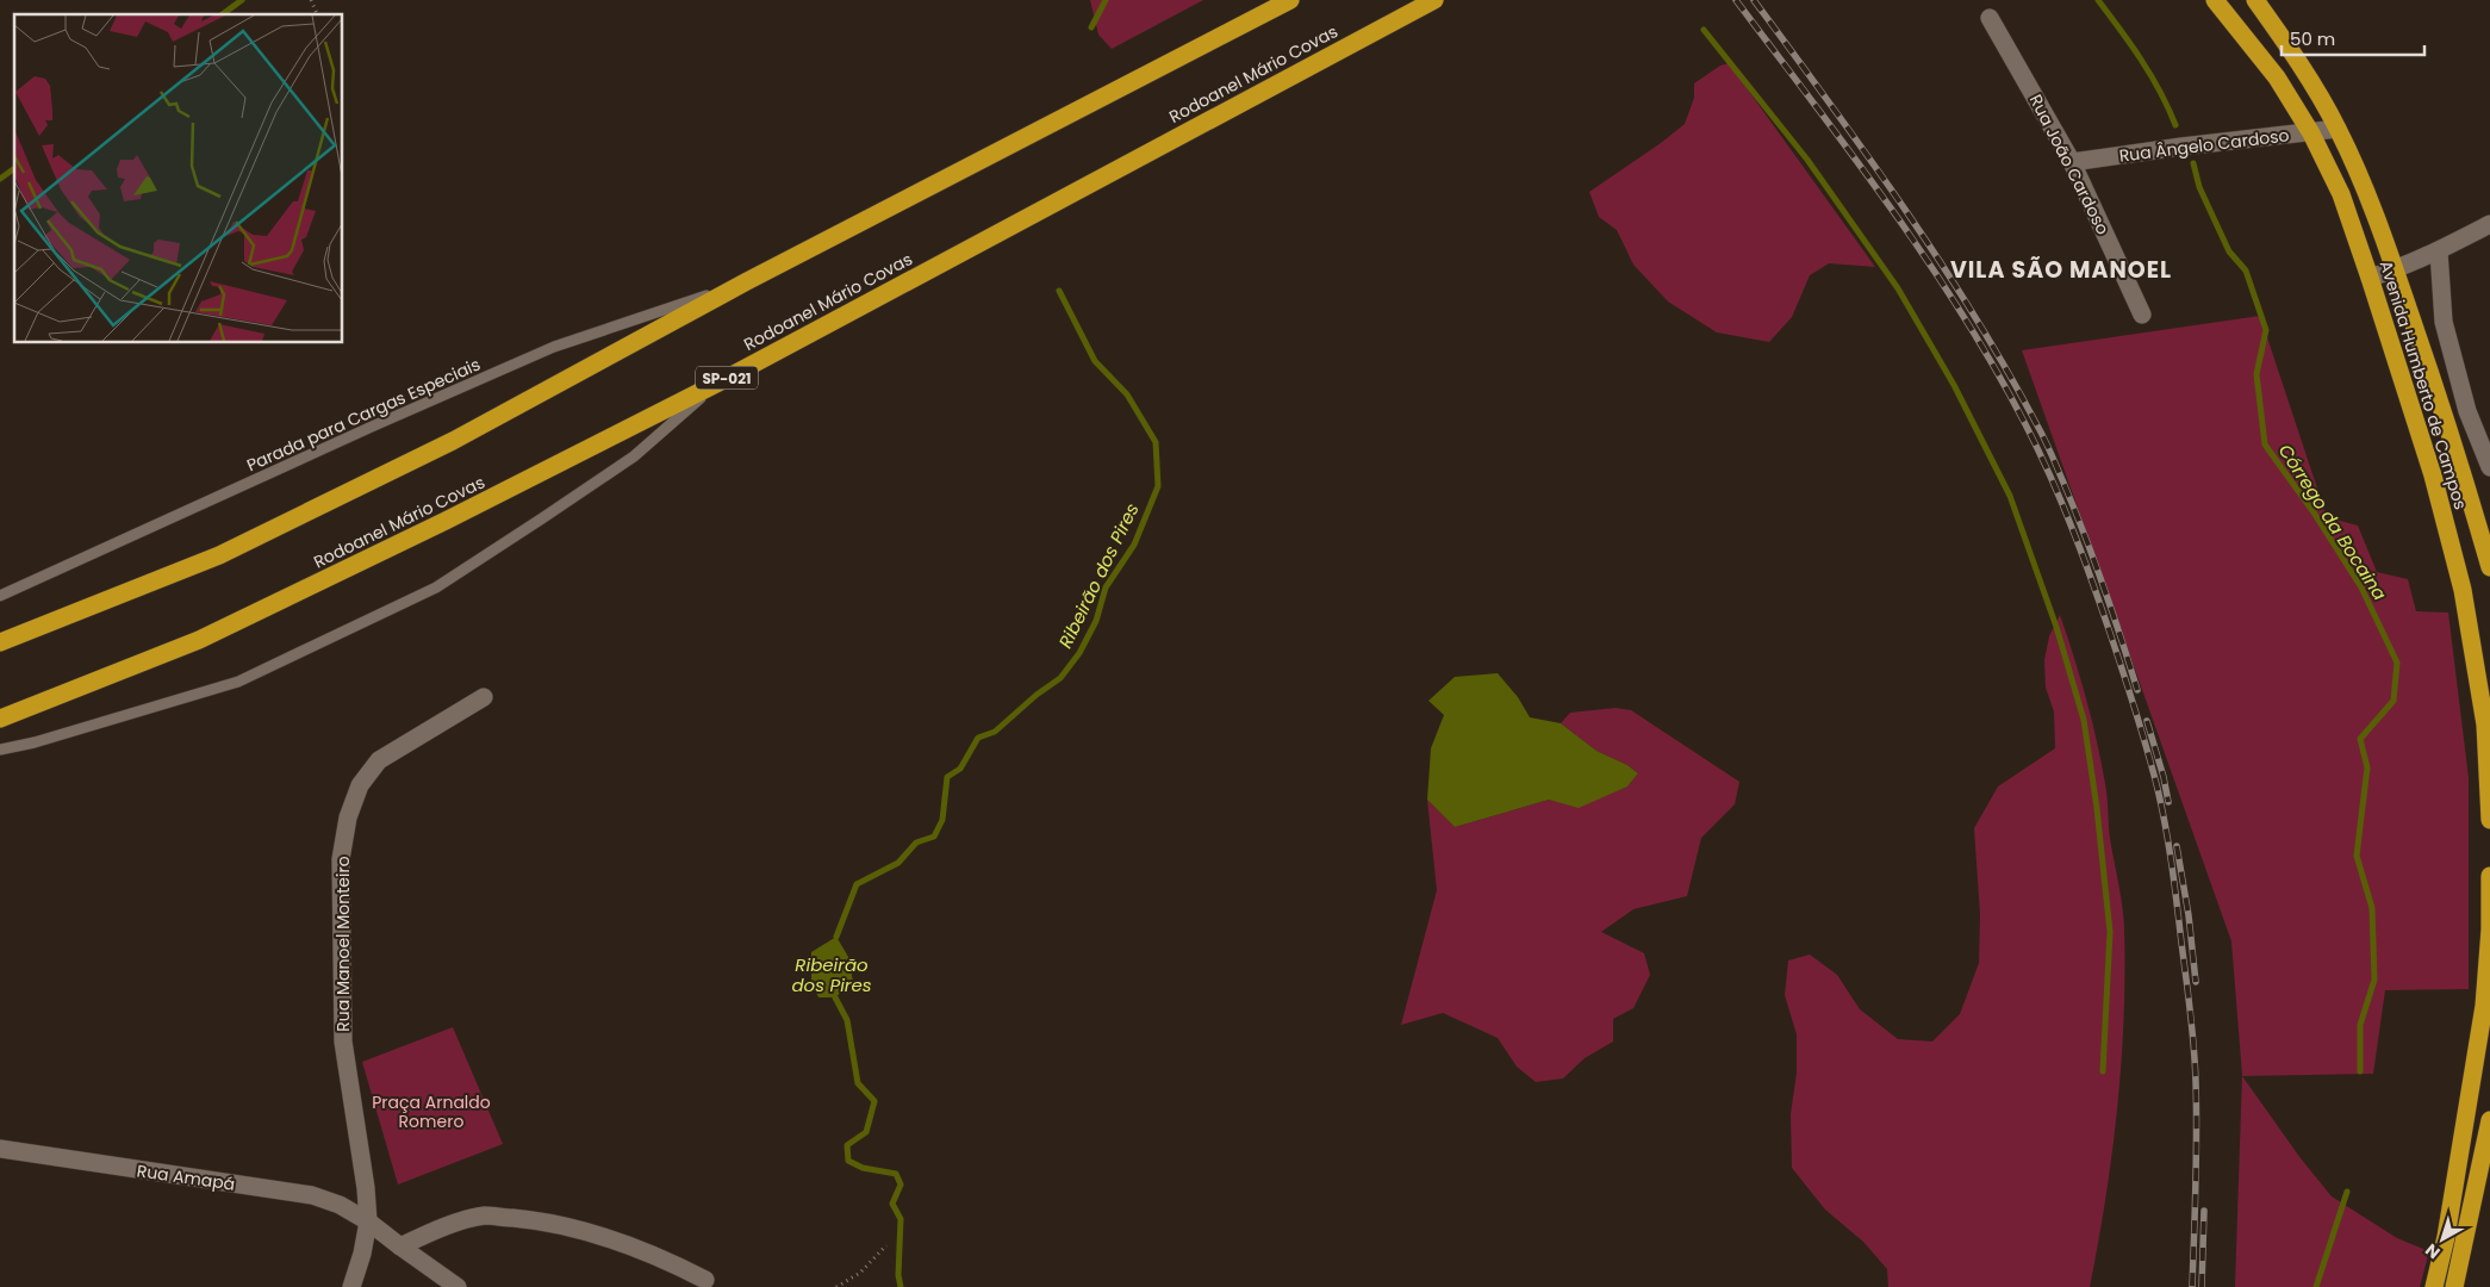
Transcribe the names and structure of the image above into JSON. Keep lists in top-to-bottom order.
{
  "streets": {
    "highway": ["Rodoanel Mário Covas", "SP-021", "Avenida Humberto de Campos"],
    "street": [
      "Rua Ângelo Cardoso",
      "Rua João Cardoso",
      "Rua Manoel Monteiro",
      "Rua Amapá"
    ],
    "lane": ["Parada para Cargas Especiais"]
  },
  "crossings": [
    ["Rua Ângelo Cardoso", "Rua João Cardoso"],
    ["Rua Ângelo Cardoso", "Avenida Humberto de Campos"],
    ["Rua Manoel Monteiro", "Rua Amapá"]
  ],
  "districts": ["VILA SÃO MANOEL"],
  "water": ["Córrego da Bocaina", "Ribeirão dos Pires"],
  "parks": ["Praça Arnaldo Romero"],
  "scale_bar": "50 m",
  "north": "bottom left"
}
